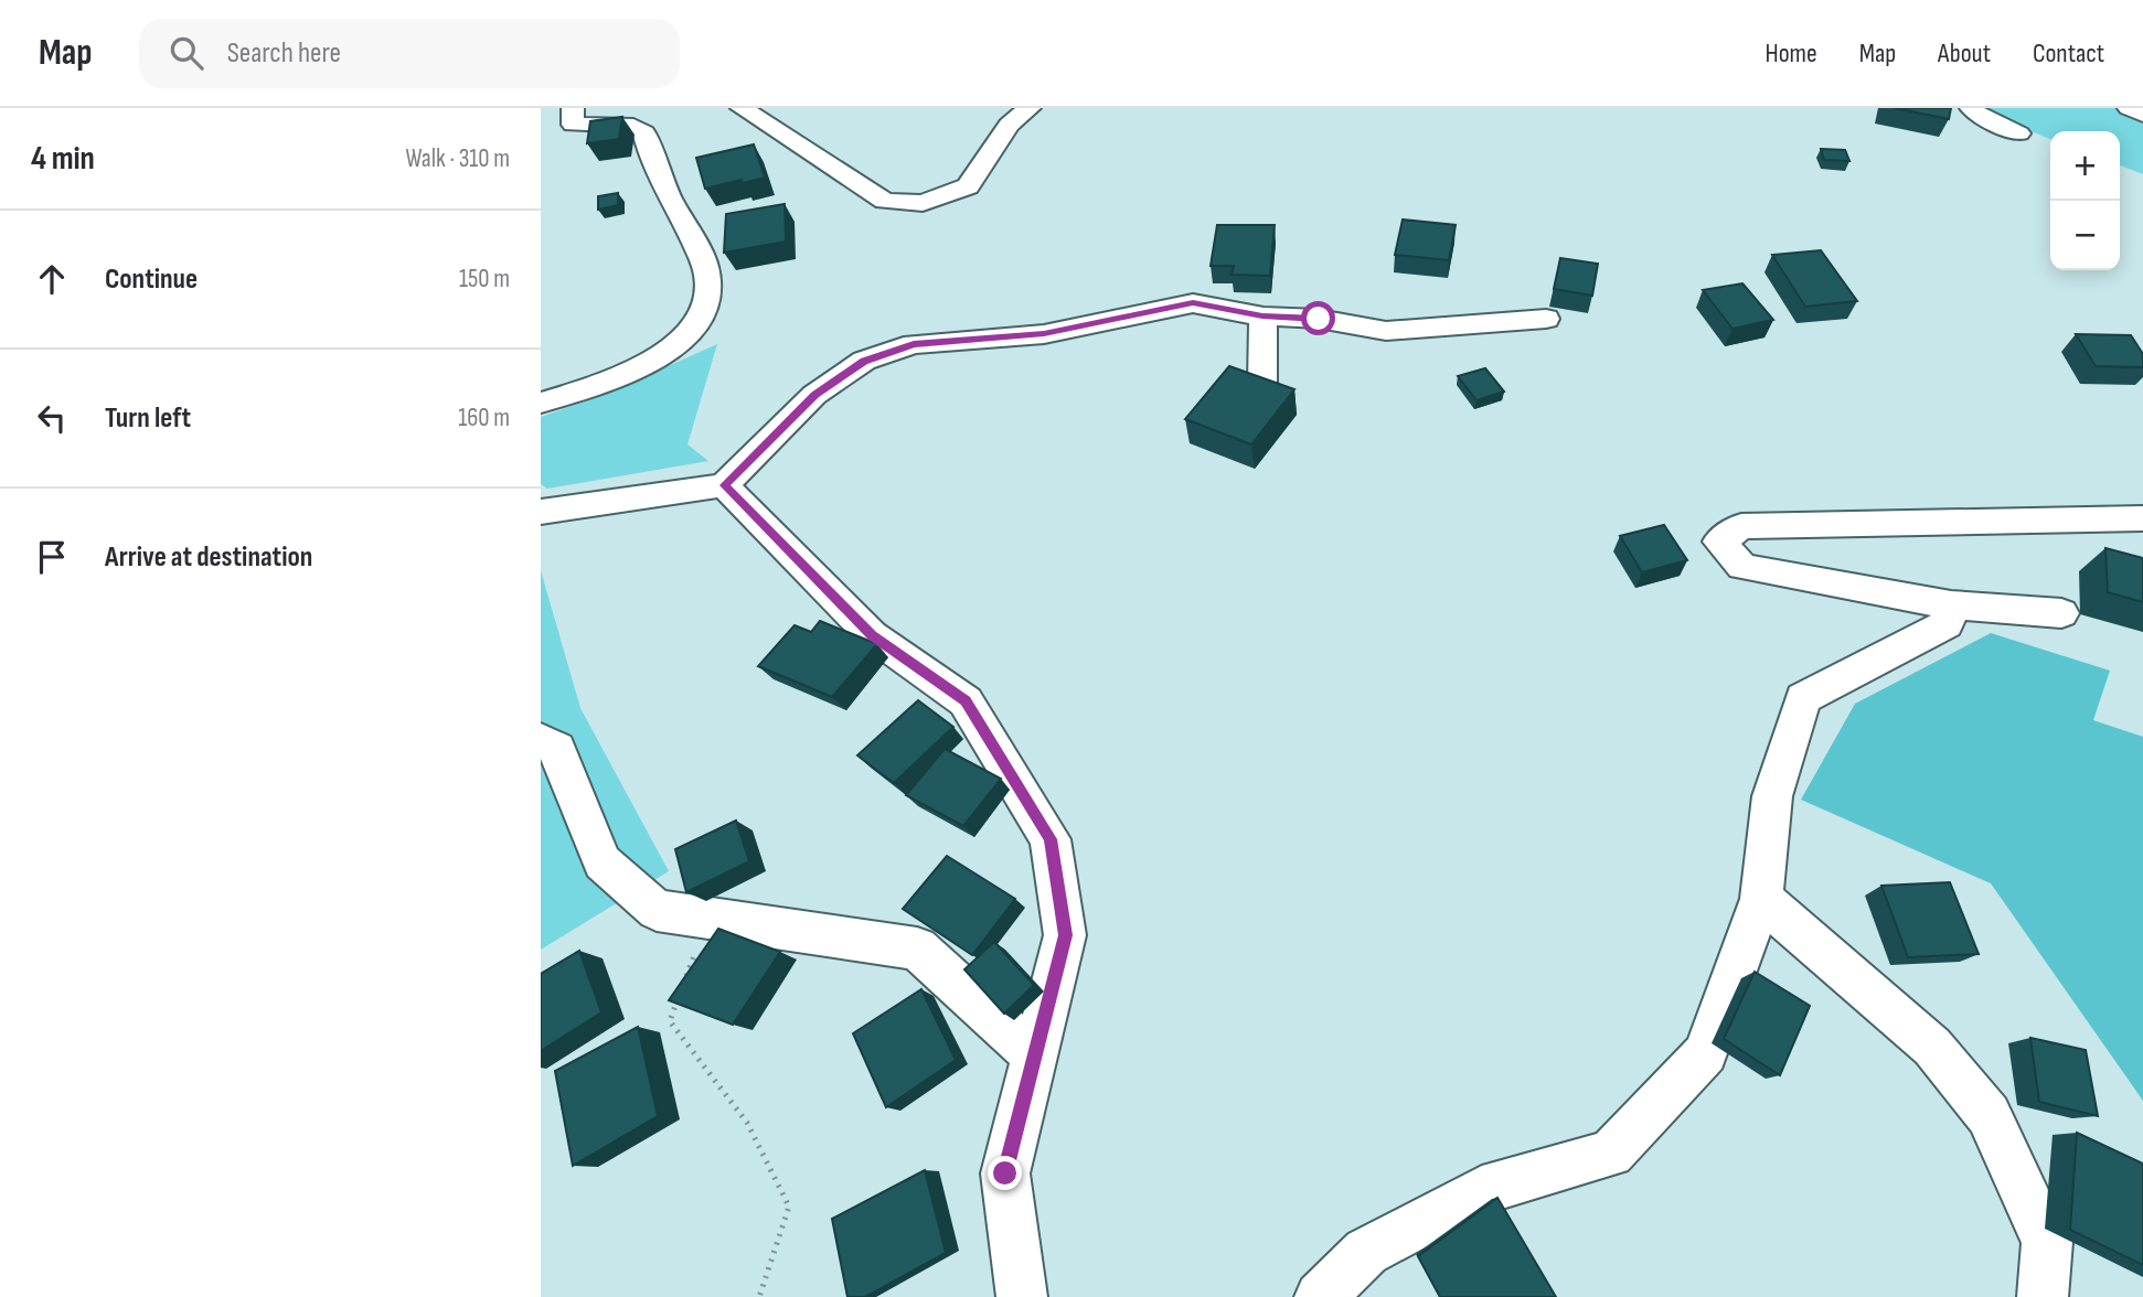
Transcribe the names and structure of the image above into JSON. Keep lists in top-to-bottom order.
{
  "page": {
    "header": "Map",
    "search": "Search here",
    "nav": [
      "Home",
      "Map",
      "About",
      "Contact"
    ],
    "heading": ["4 min", "Walk · 310 m"],
    "map_buttons": ["+", "−"],
    "list": [
      ["Continue", "150 m"],
      ["Turn left", "160 m"],
      "Arrive at destination"
    ]
  }
}
